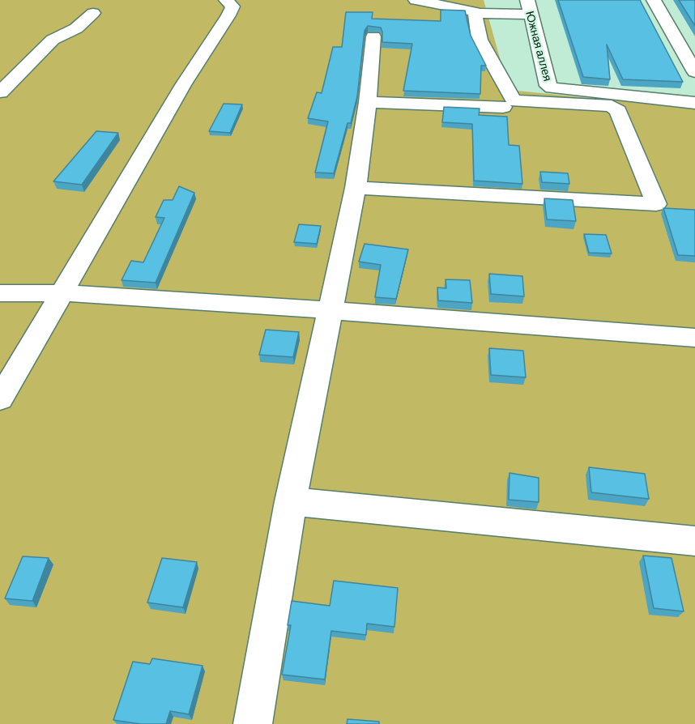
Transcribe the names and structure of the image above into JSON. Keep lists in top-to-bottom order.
{
  "streets": {
    "street": ["Южная аллея"]
  }
}
